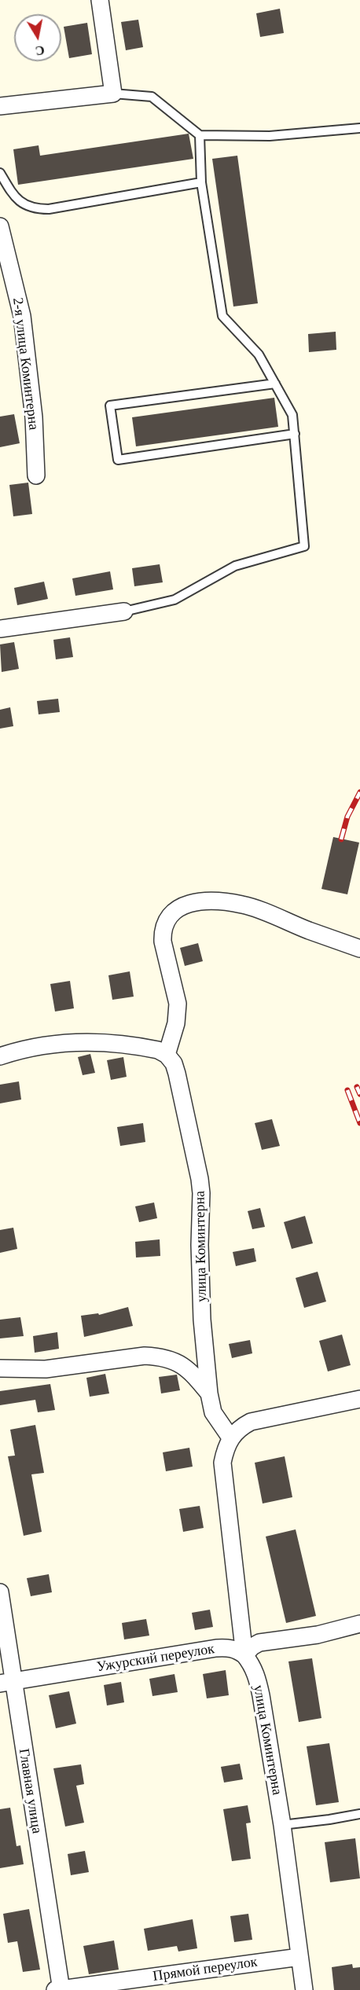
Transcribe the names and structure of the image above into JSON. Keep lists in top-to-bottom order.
{
  "streets": {
    "street": [
      "2-я улица Коминтерна",
      "улица Коминтерна",
      "Ужурский переулок",
      "Главная улица",
      "Прямой переулок"
    ]
  },
  "crossings": [
    ["улица Коминтерна", "Ужурский переулок"],
    ["улица Коминтерна", "Прямой переулок"],
    ["Ужурский переулок", "Главная улица"],
    ["Главная улица", "Прямой переулок"]
  ],
  "north": "bottom"
}
